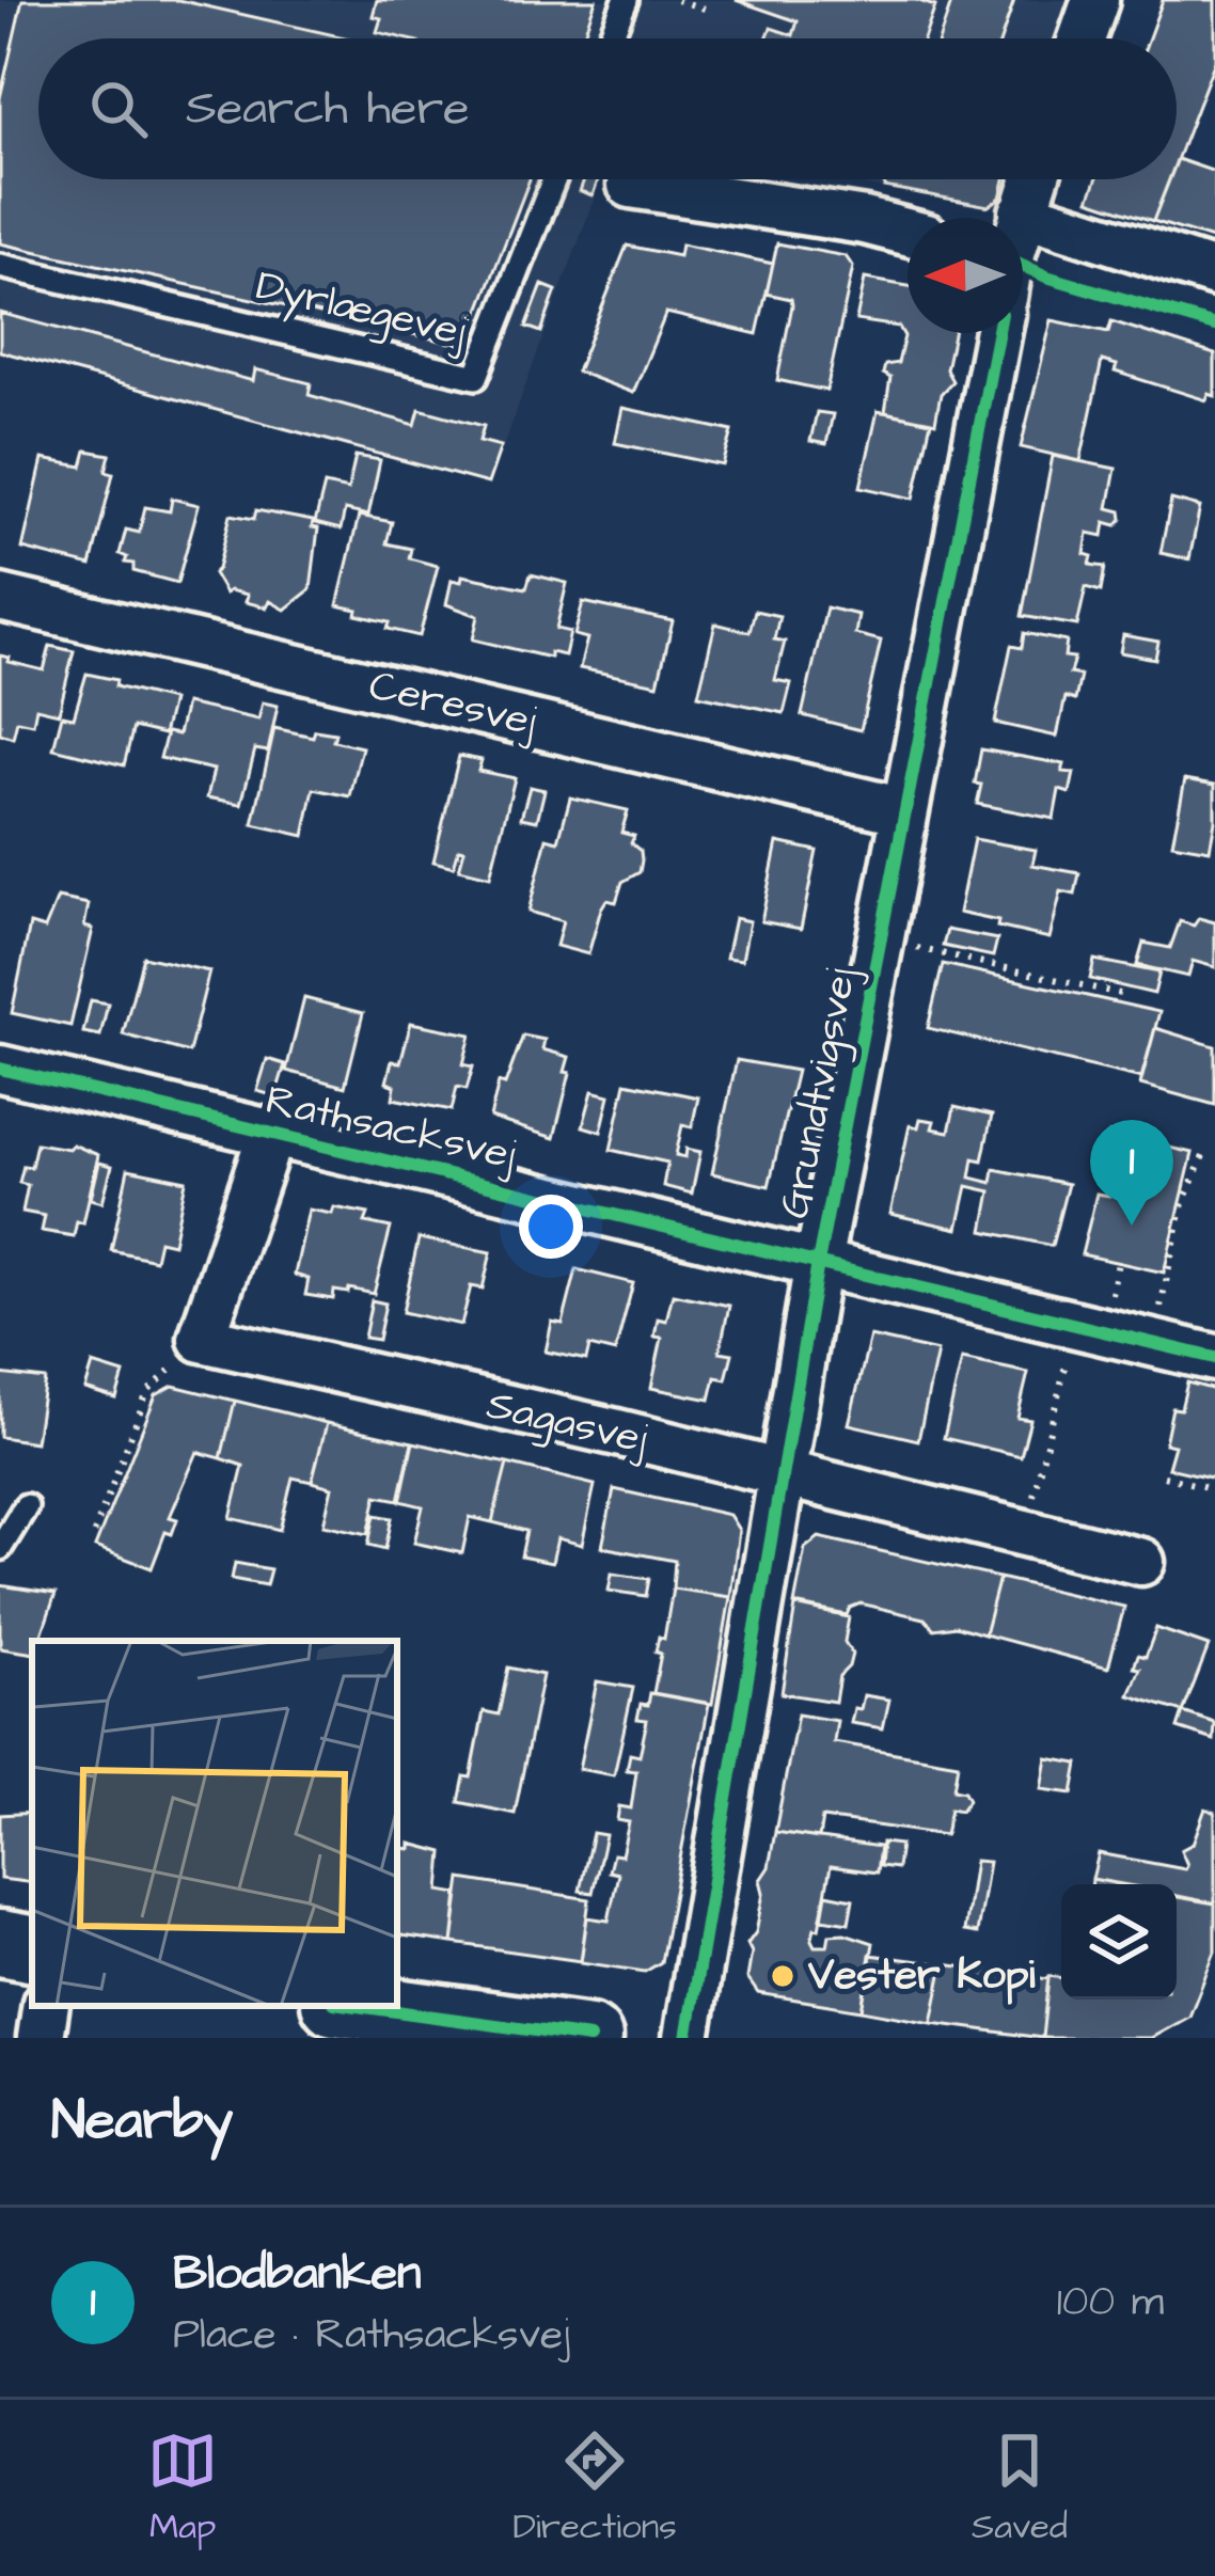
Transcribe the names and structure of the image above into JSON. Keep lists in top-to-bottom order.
{
  "streets": {
    "street": [
      "Ceresvej",
      "Grundtvigsvej",
      "Rathsacksvej",
      "Sagasvej"
    ],
    "lane": ["Dyrlægevej"]
  },
  "crossings": [
    ["Ceresvej", "Grundtvigsvej"],
    ["Grundtvigsvej", "Rathsacksvej"],
    ["Grundtvigsvej", "Sagasvej"]
  ],
  "places": ["Vester Kopi"],
  "north": "left",
  "page": {
    "search": "Search here",
    "pins": "1",
    "heading": "Nearby",
    "list": [
      {
        "mark": "1",
        "name": "Blodbanken",
        "note": "Place · Rathsacksvej",
        "value": "100 m"
      }
    ],
    "nav": ["Map", "Directions", "Saved"]
  }
}
